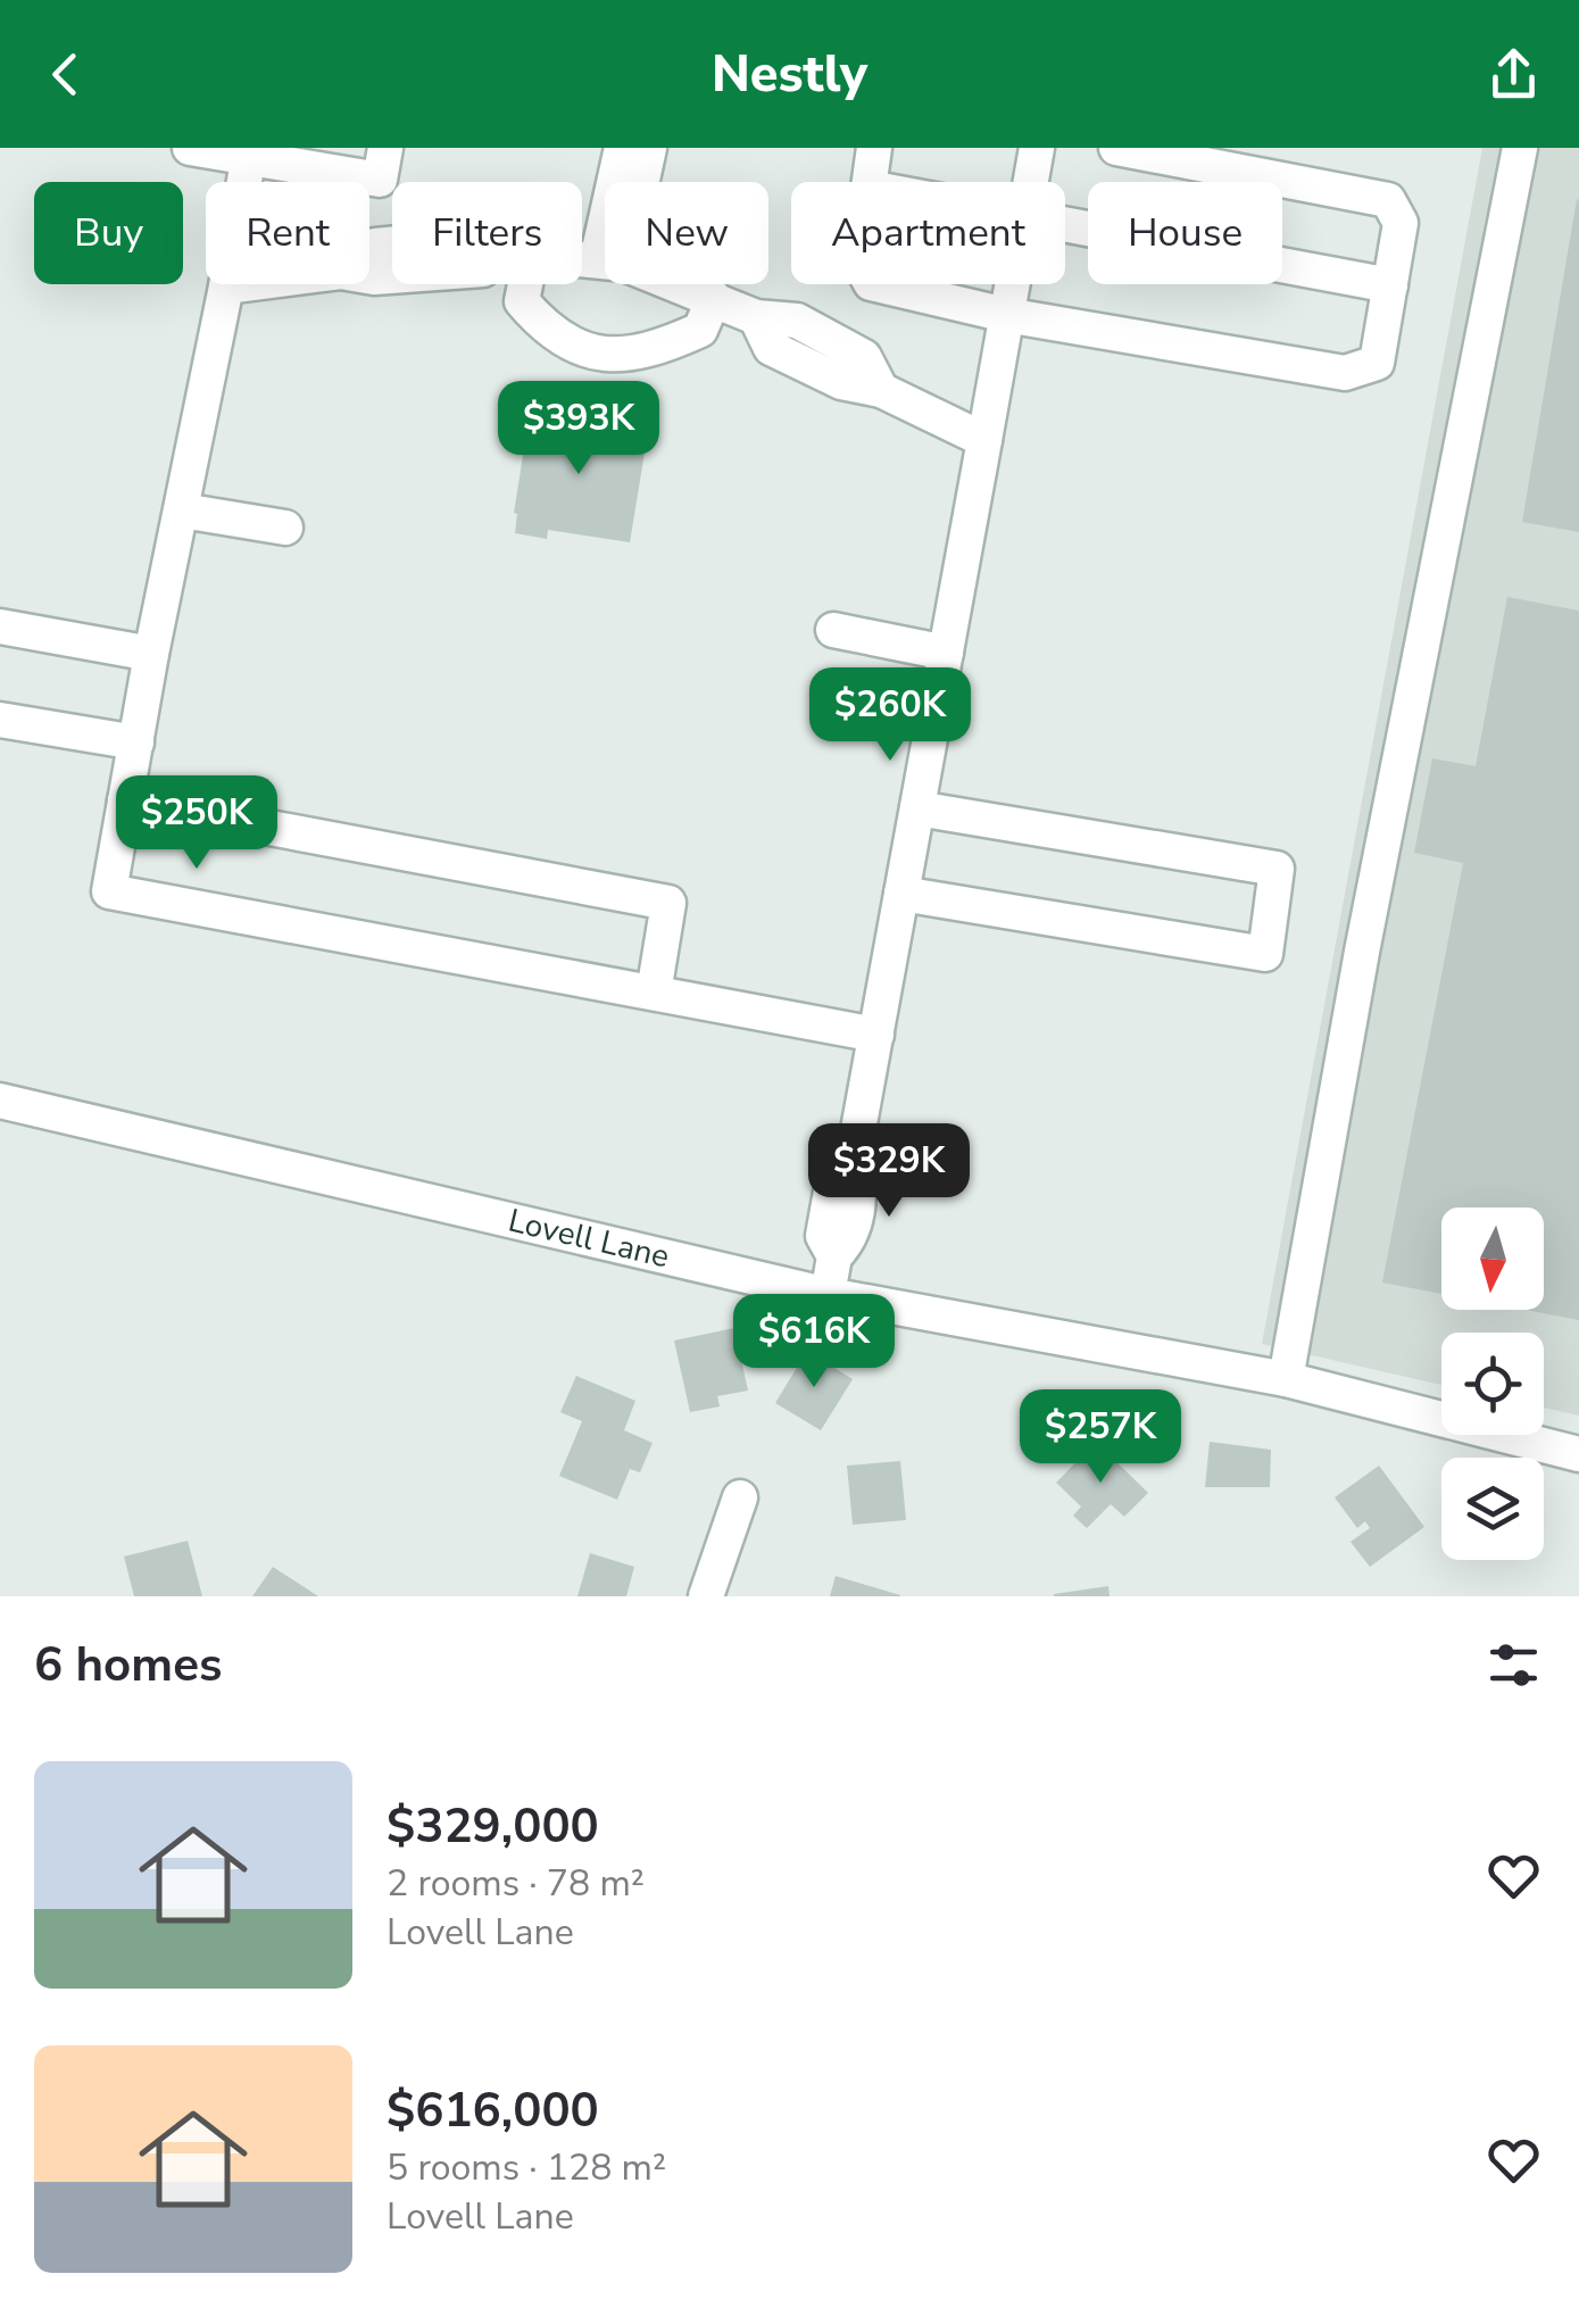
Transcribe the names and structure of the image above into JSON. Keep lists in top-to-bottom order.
{
  "streets": {
    "street": ["Lovell Lane"]
  },
  "north": "bottom",
  "page": {
    "header": "Nestly",
    "chip": [
      "Buy",
      "Rent",
      "Filters",
      "New",
      "Apartment",
      "House"
    ],
    "price": [
      "$393K",
      "$260K",
      "$250K",
      "$329K",
      "$616K",
      "$257K"
    ],
    "heading": "6 homes",
    "list": [
      {
        "name": "$329,000",
        "note": "2 rooms · 78 m² · Lovell Lane"
      },
      {
        "name": "$616,000",
        "note": "5 rooms · 128 m² · Lovell Lane"
      }
    ]
  }
}
